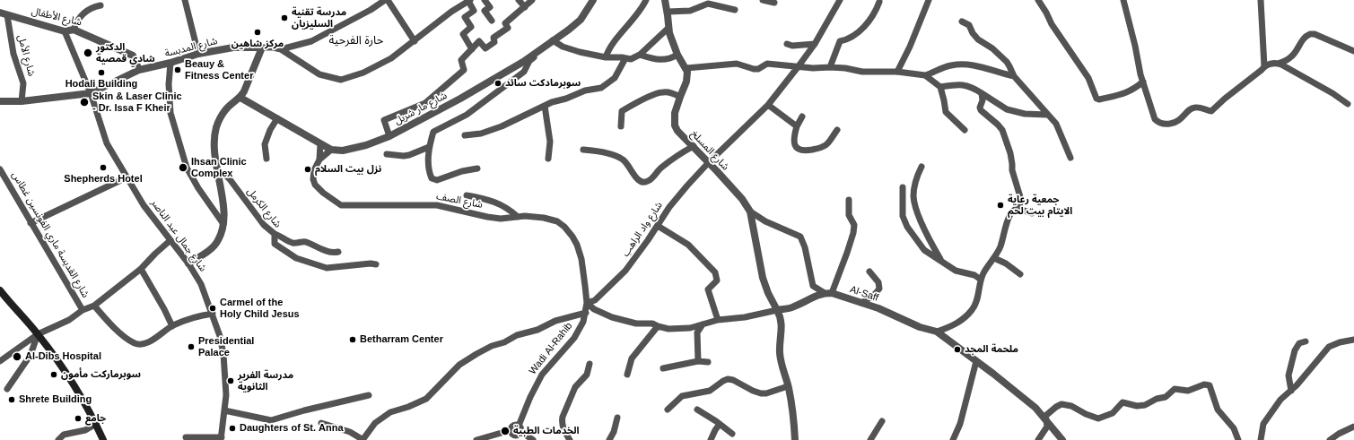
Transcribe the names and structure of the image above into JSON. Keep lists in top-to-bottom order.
{
  "streets": {
    "street": [
      "شارع الأطفال",
      "شارع المدبسة",
      "شارع الأمل",
      "شارع مار شربل",
      "شارع المسلخ",
      "شارع الصف",
      "شارع الكرمل",
      "شارع واد الراهب",
      "شارع القديسة ماري الفونسين غطاس",
      "شارع جمال عبد الناصر",
      "Al-Saff",
      "Wadi Al-Rahib"
    ]
  },
  "crossings": [
    ["شارع الأطفال", "شارع المدبسة"],
    ["شارع الأطفال", "شارع الأمل"],
    ["شارع الأطفال", "شارع جمال عبد الناصر"],
    ["شارع المدبسة", "شارع الأمل"],
    ["شارع المدبسة", "شارع جمال عبد الناصر"],
    ["شارع المسلخ", "شارع واد الراهب"],
    ["شارع الصف", "شارع واد الراهب"],
    ["شارع الصف", "Wadi Al-Rahib"],
    ["شارع واد الراهب", "Wadi Al-Rahib"]
  ],
  "districts": ["حارة الفرحية"],
  "places": [
    "مدرسة تقنية السليزيان",
    "مركز شاهين",
    "الدكتور شادي قمصية",
    "Beauy & Fitness Center",
    "Hodali Building",
    "سوبرمادكت سائد",
    "Skin & Laser Clinic - Dr. Issa F Kheir",
    "Shepherds Hotel",
    "Ihsan Clinic Complex",
    "نزل بيت السلام",
    "جمعية رعاية الايتام بيت لحم",
    "Carmel of the Holy Child Jesus",
    "Betharram Center",
    "Presidential Palace",
    "ملحمة المجد",
    "Al-Dibs Hospital",
    "سوبرماركت مأمون",
    "مدرسة الفرير الثانوية",
    "Shrete Building",
    "جامع",
    "Daughters of St. Anna",
    "الخدمات الطبية"
  ]
}
